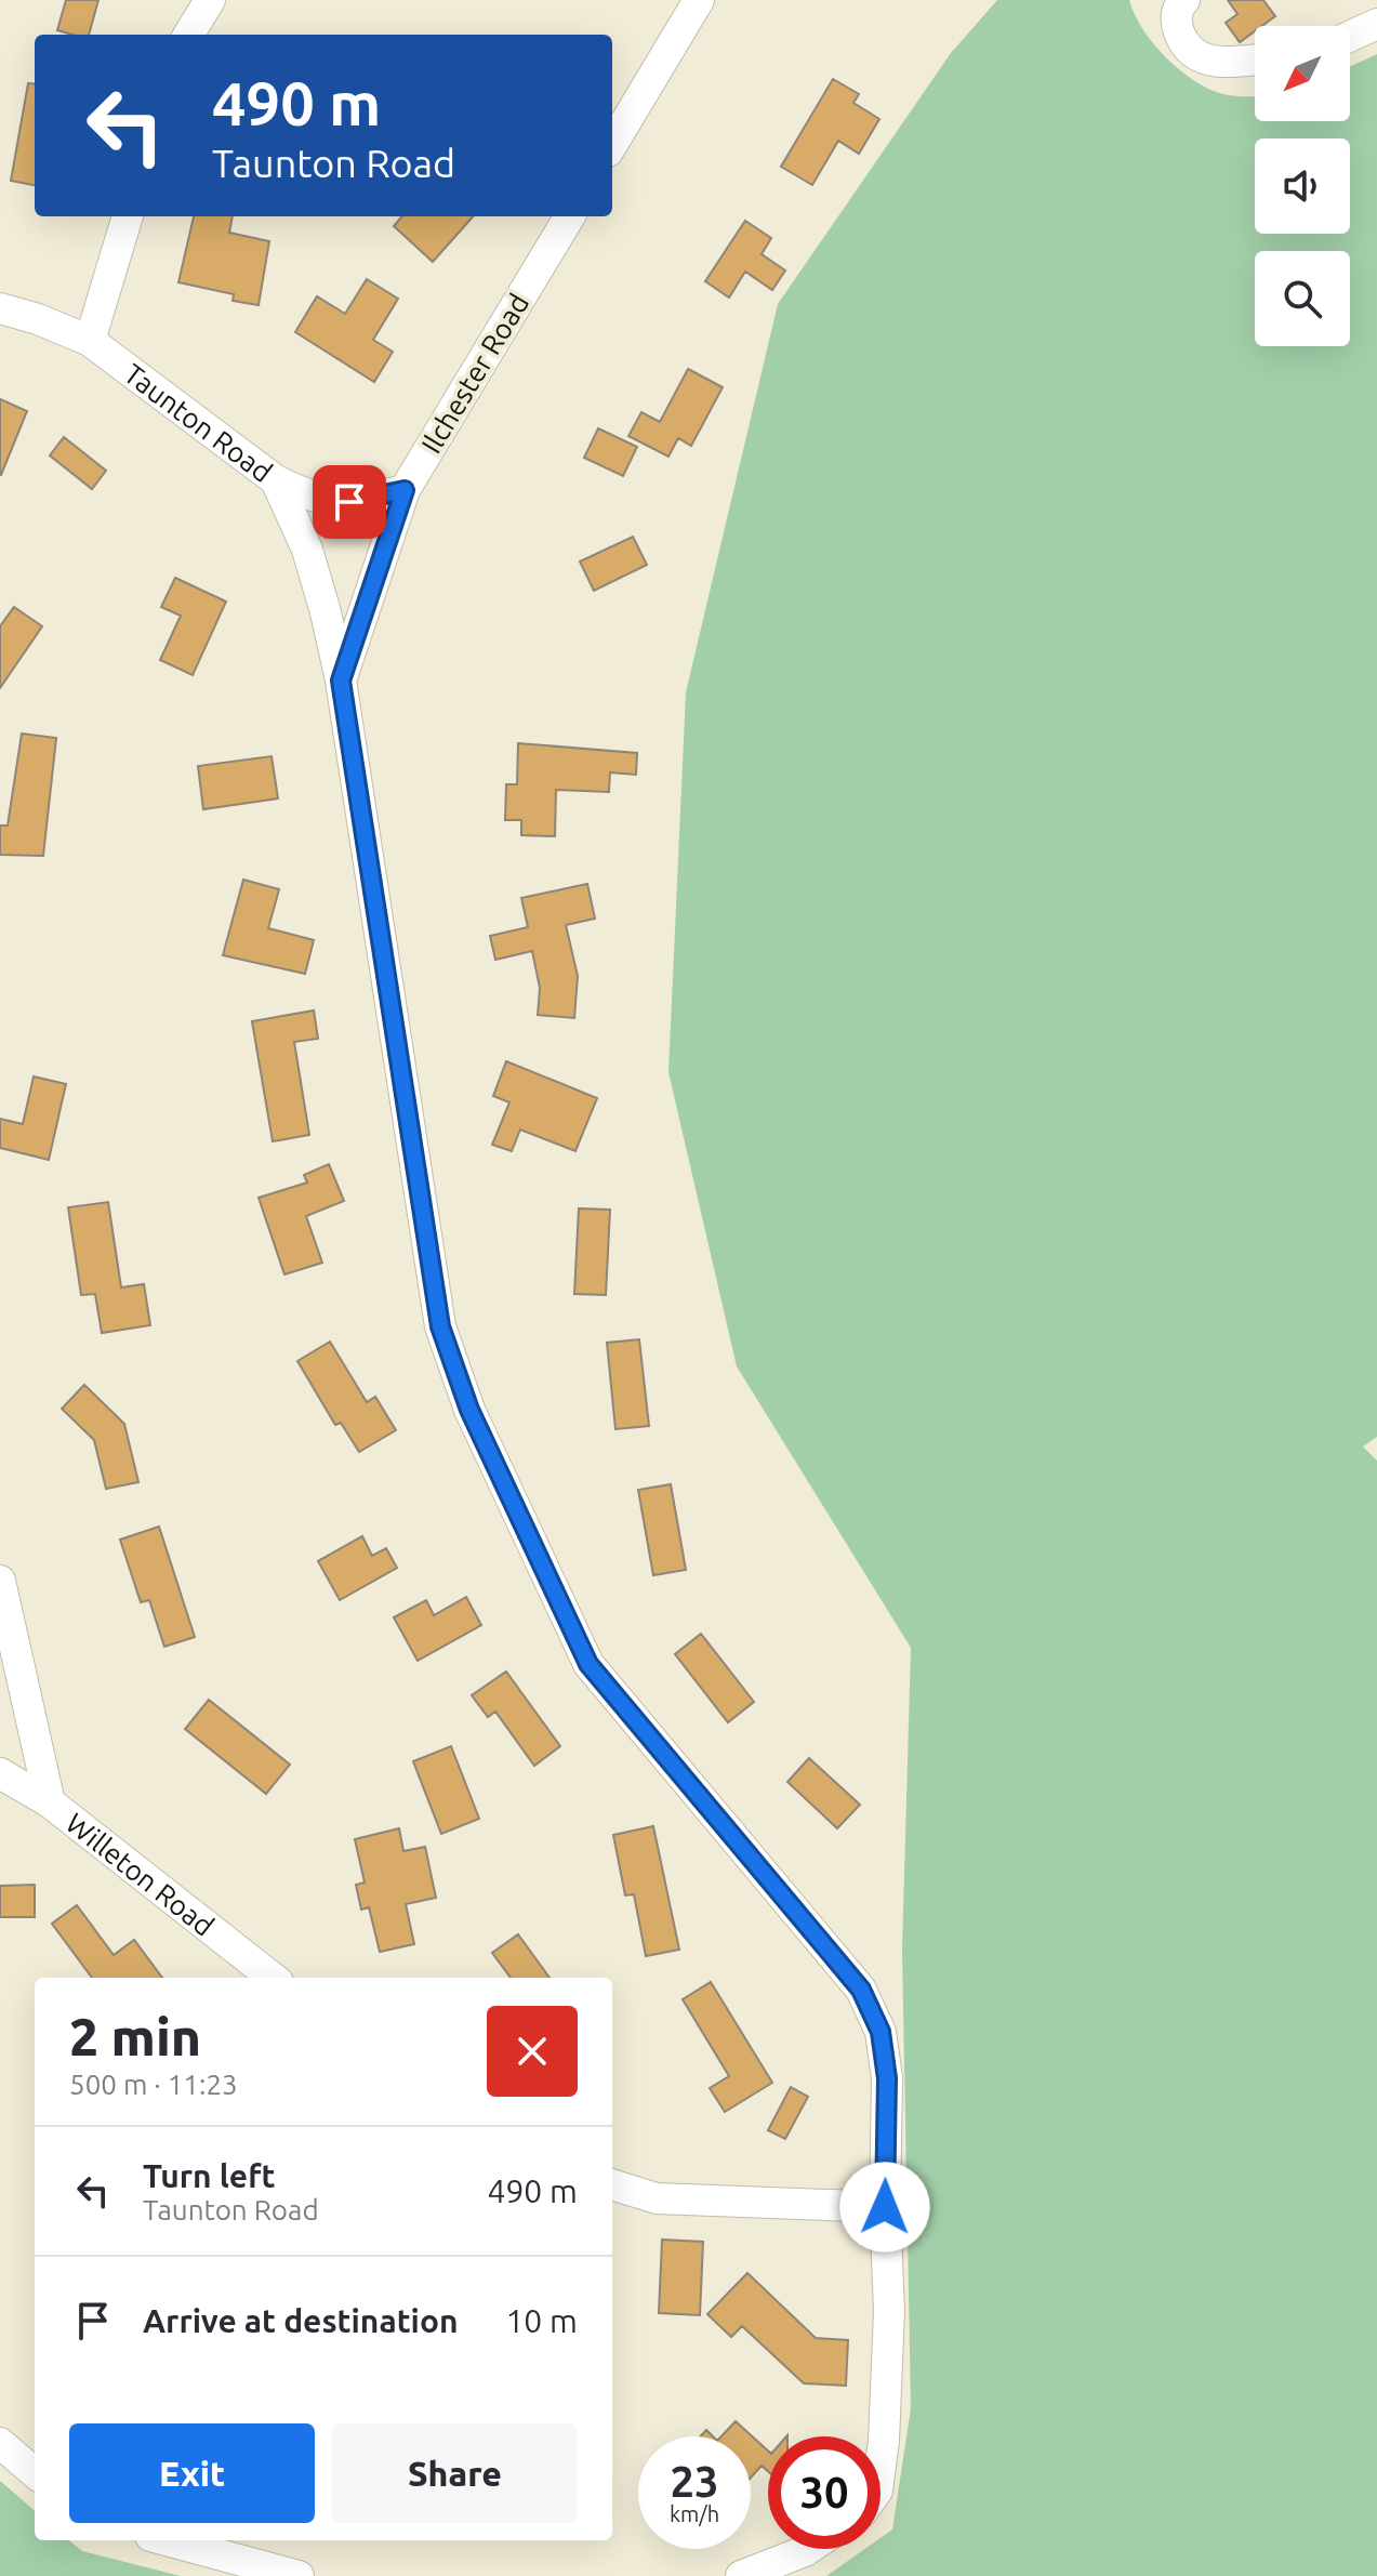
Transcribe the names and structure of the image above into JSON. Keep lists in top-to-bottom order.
{
  "streets": {
    "street": ["Ilchester Road", "Taunton Road", "Willeton Road"]
  },
  "crossings": [
    ["Ilchester Road", "Taunton Road"]
  ],
  "north": "bottom left",
  "page": {
    "turn": ["490 m", "Taunton Road"],
    "heading": ["2 min", "500 m · 11:23"],
    "list": [
      {
        "name": "Turn left",
        "note": "Taunton Road",
        "value": "490 m"
      },
      {
        "name": "Arrive at destination",
        "value": "10 m"
      }
    ],
    "buttons": ["Exit", "Share"],
    "speed": "23 km/h",
    "limit": "30"
  }
}
